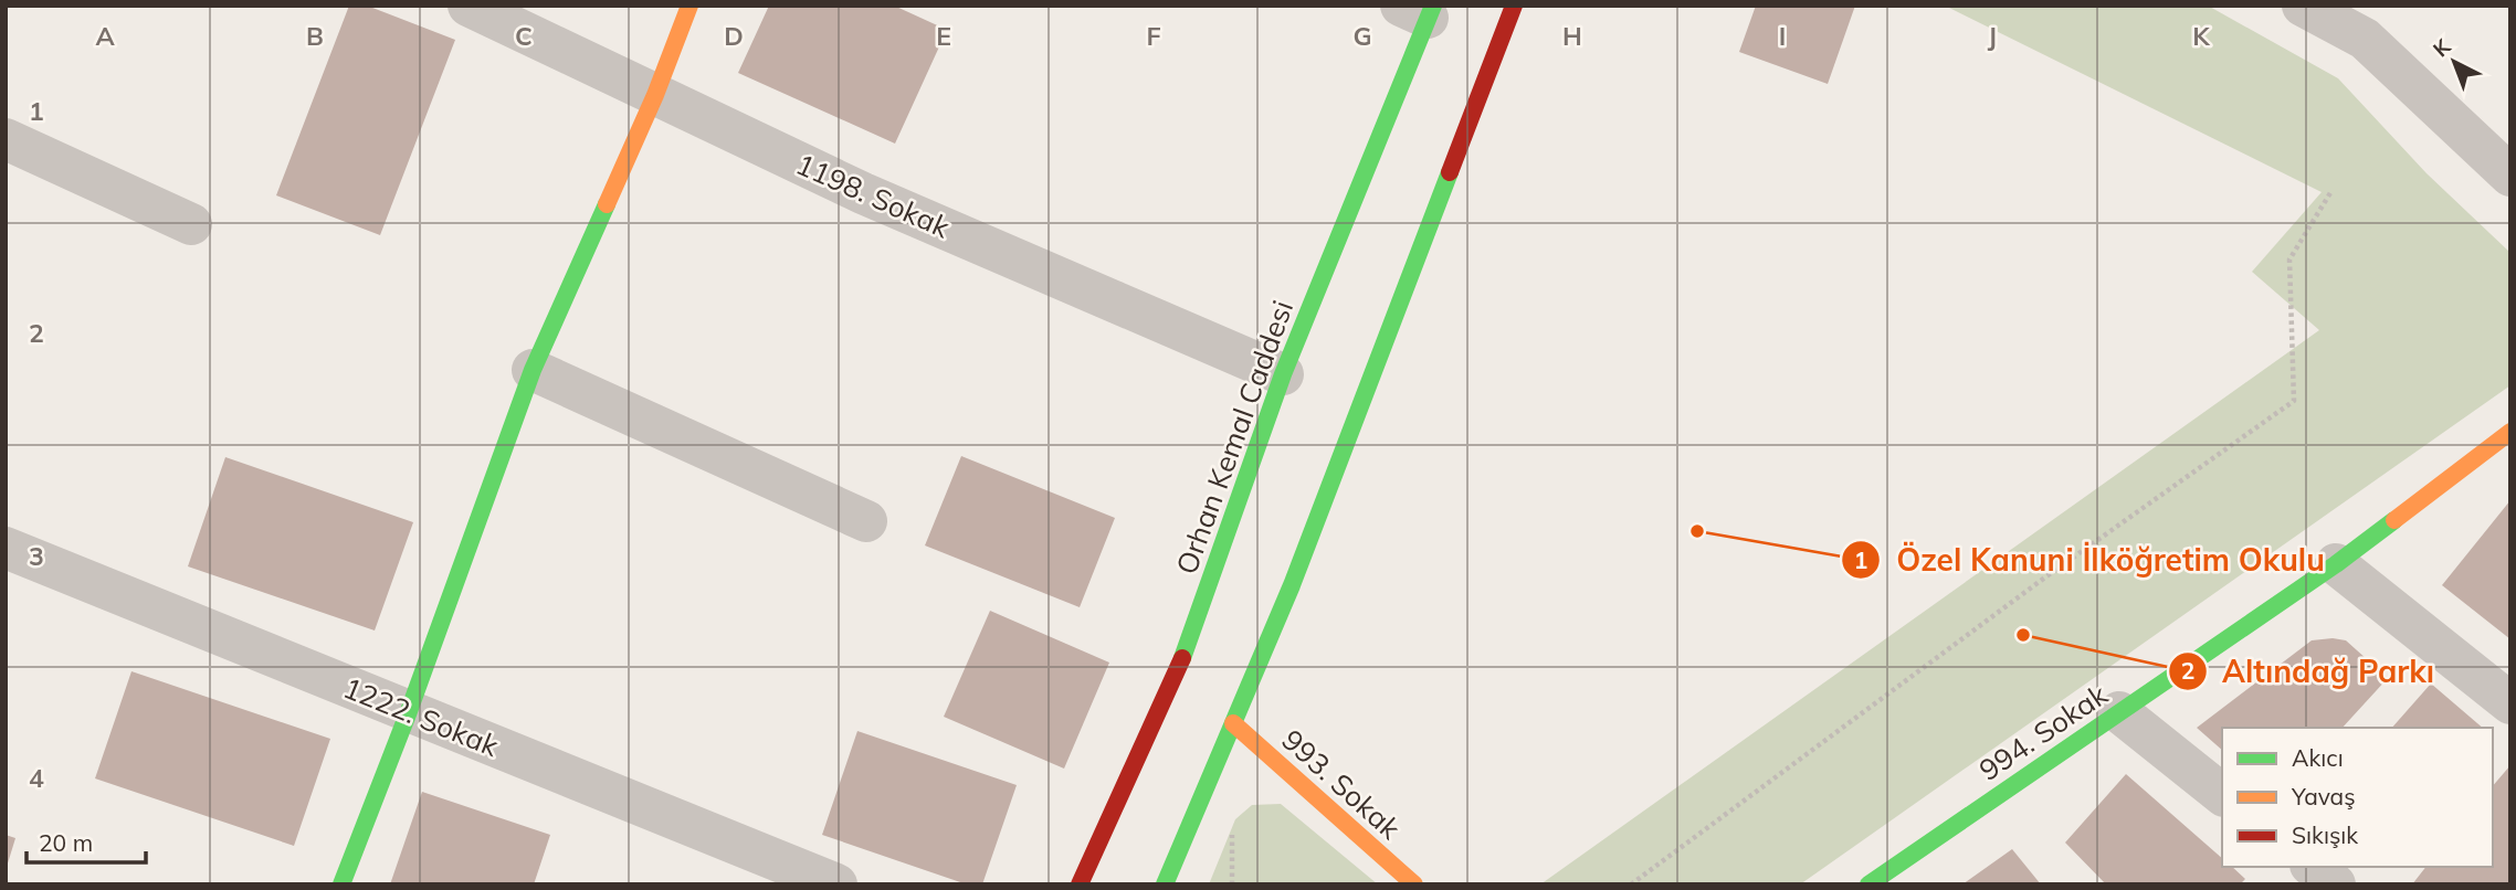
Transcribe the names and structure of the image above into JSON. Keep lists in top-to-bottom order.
{
  "streets": {
    "street": [
      "1198. Sokak",
      "Orhan Kemal Caddesi",
      "1222. Sokak",
      "994. Sokak",
      "993. Sokak"
    ]
  },
  "crossings": [
    ["1198. Sokak", "Orhan Kemal Caddesi"]
  ],
  "places": ["Özel Kanuni İlköğretim Okulu", "Altındağ Parkı"],
  "legend": ["Akıcı", "Yavaş", "Sıkışık"],
  "scale_bar": "20 m",
  "north": "top left",
  "grid": {
    "columns": [
      "A",
      "B",
      "C",
      "D",
      "E",
      "F",
      "G",
      "H",
      "I",
      "J",
      "K"
    ],
    "rows": [
      "1",
      "2",
      "3",
      "4"
    ]
  }
}
